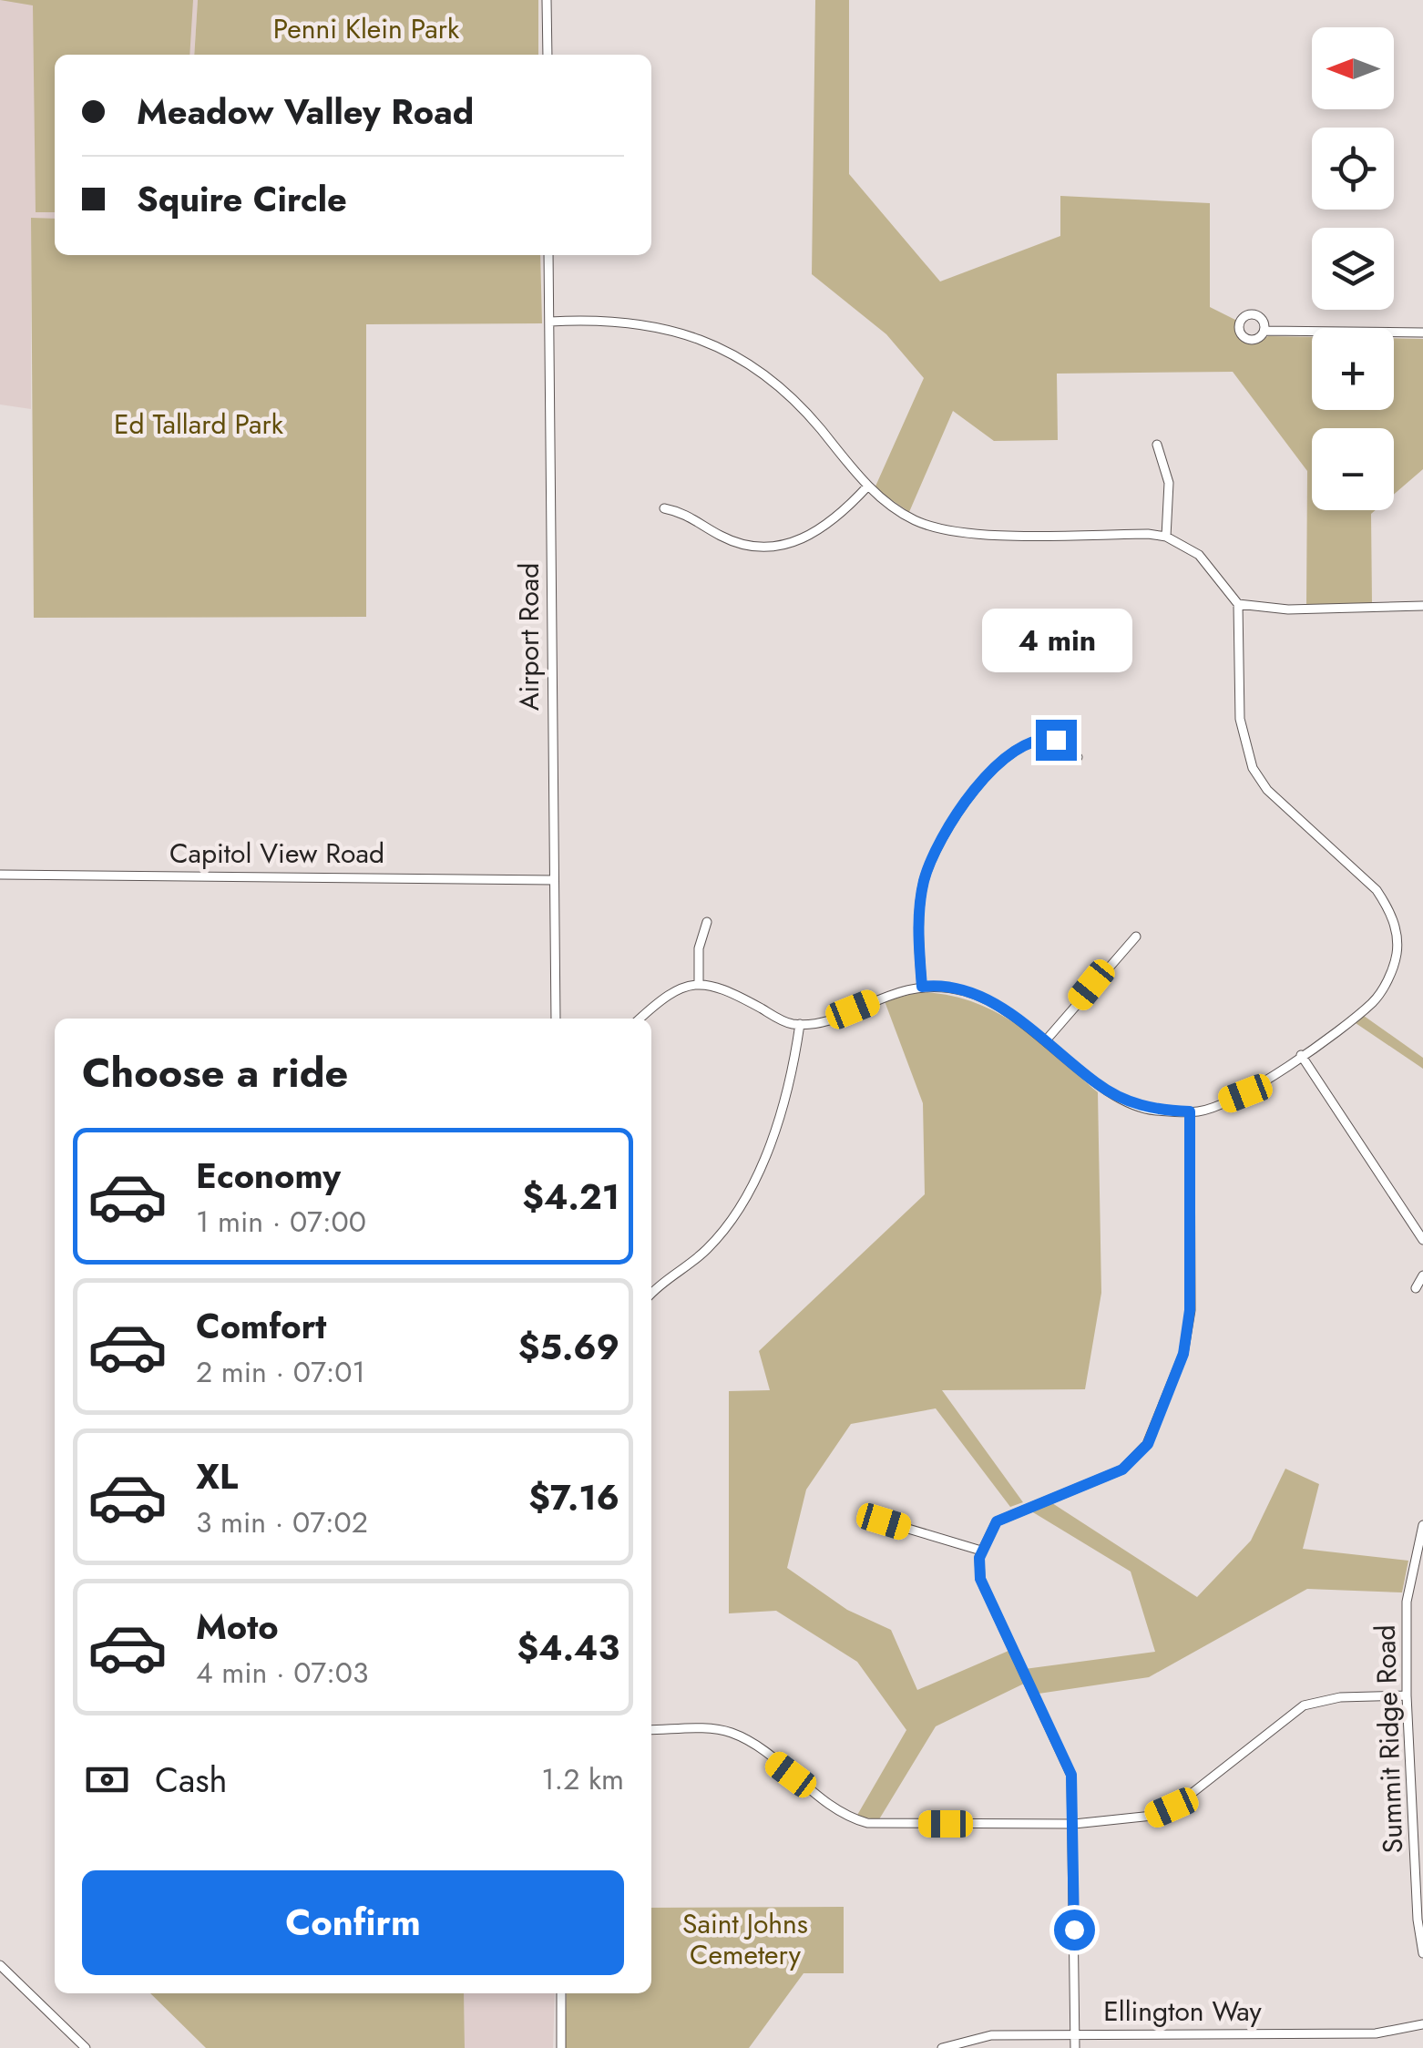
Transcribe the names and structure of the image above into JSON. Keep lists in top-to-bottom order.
{
  "streets": {
    "street": [
      "Airport Road",
      "Capitol View Road",
      "Summit Ridge Road",
      "Ellington Way"
    ]
  },
  "crossings": [
    ["Airport Road", "Capitol View Road"]
  ],
  "parks": ["Penni Klein Park", "Ed Tallard Park", "Saint Johns Cemetery"],
  "north": "left",
  "page": {
    "map_buttons": ["+", "−"],
    "banner": ["Meadow Valley Road", "Squire Circle"],
    "bubble": "4 min",
    "heading": "Choose a ride",
    "list": [
      {
        "name": "Economy",
        "note": "1 min · 07:00",
        "value": "$4.21"
      },
      {
        "name": "Comfort",
        "note": "2 min · 07:01",
        "value": "$5.69"
      },
      {
        "name": "XL",
        "note": "3 min · 07:02",
        "value": "$7.16"
      },
      {
        "name": "Moto",
        "note": "4 min · 07:03",
        "value": "$4.43"
      }
    ],
    "pay": ["Cash", "1.2 km"],
    "buttons": "Confirm"
  }
}
